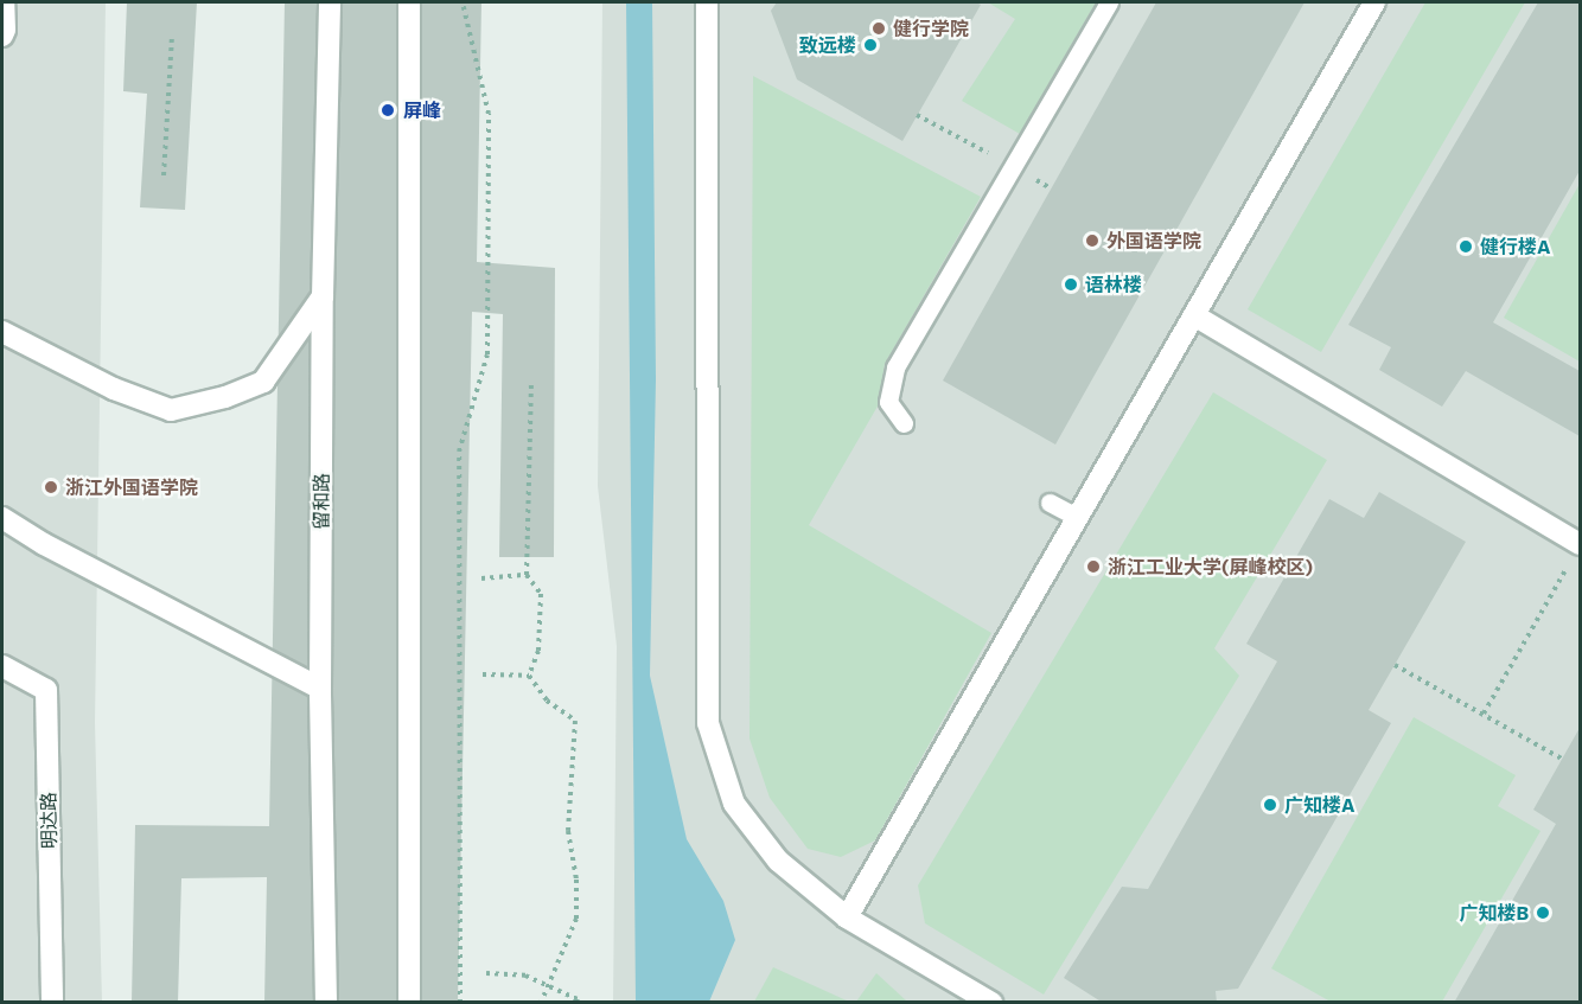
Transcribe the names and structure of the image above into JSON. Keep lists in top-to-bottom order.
{
  "streets": {
    "street": ["留和路", "明达路"]
  },
  "places": [
    "健行学院",
    "致远楼",
    "屏峰",
    "外国语学院",
    "健行楼A",
    "语林楼",
    "浙江外国语学院",
    "浙江工业大学(屏峰校区)",
    "广知楼A",
    "广知楼B"
  ]
}
